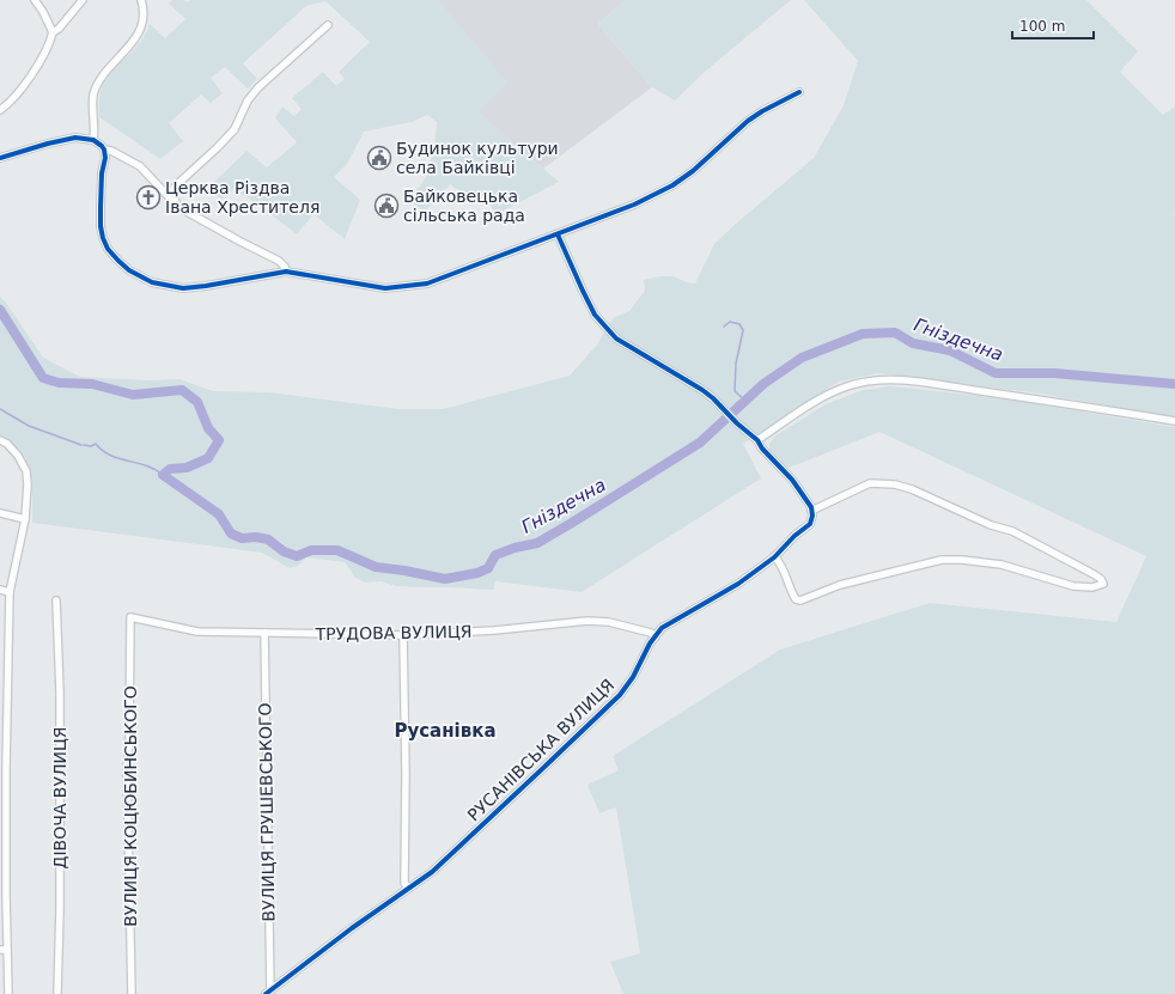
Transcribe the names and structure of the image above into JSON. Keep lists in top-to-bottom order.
{
  "streets": {
    "street": [
      "ТРУДОВА ВУЛИЦЯ",
      "РУСАНІВСЬКА ВУЛИЦЯ",
      "ДІВОЧА ВУЛИЦЯ",
      "ВУЛИЦЯ КОЦЮБИНСЬКОГО",
      "ВУЛИЦЯ ГРУШЕВСЬКОГО"
    ]
  },
  "crossings": [
    ["ТРУДОВА ВУЛИЦЯ", "РУСАНІВСЬКА ВУЛИЦЯ"],
    ["ТРУДОВА ВУЛИЦЯ", "ВУЛИЦЯ КОЦЮБИНСЬКОГО"],
    ["ТРУДОВА ВУЛИЦЯ", "ВУЛИЦЯ ГРУШЕВСЬКОГО"],
    ["РУСАНІВСЬКА ВУЛИЦЯ", "ВУЛИЦЯ ГРУШЕВСЬКОГО"]
  ],
  "districts": ["Русанівка"],
  "water": ["Гніздечна"],
  "places": {
    "public building": ["Будинок культури села Байківці", "Байковецька сільська рада"],
    "church": ["Церква Різдва Івана Хрестителя"]
  },
  "scale_bar": "100 m"
}
